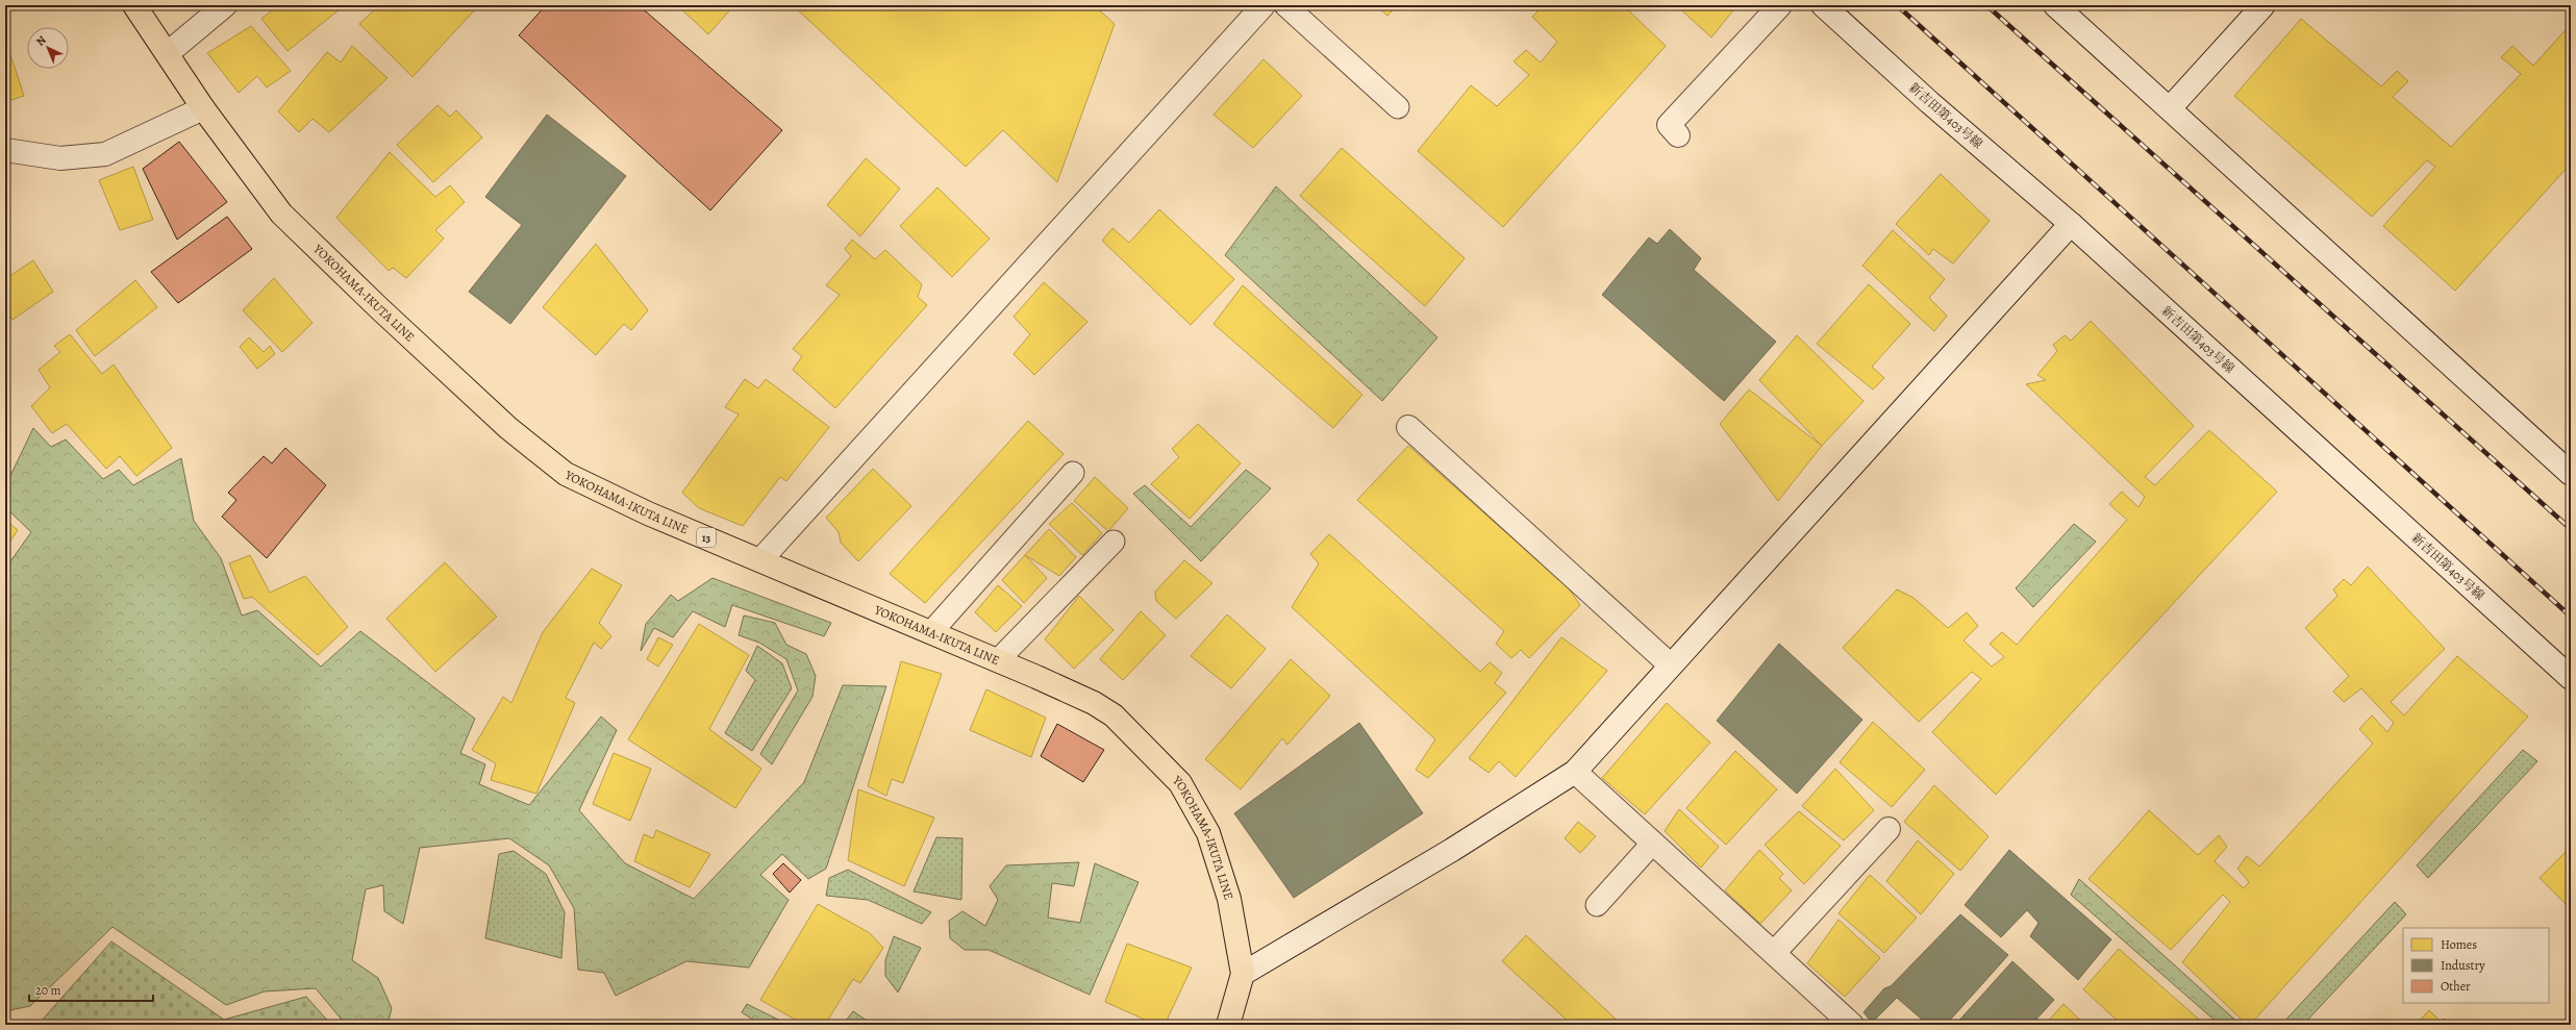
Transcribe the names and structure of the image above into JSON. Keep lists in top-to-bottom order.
{
  "streets": {
    "main road": ["YOKOHAMA-IKUTA LINE", "13"],
    "street": ["新吉田第403号線"]
  },
  "legend": ["Homes", "Industry", "Other"],
  "scale_bar": "20 m",
  "north": "top left"
}
